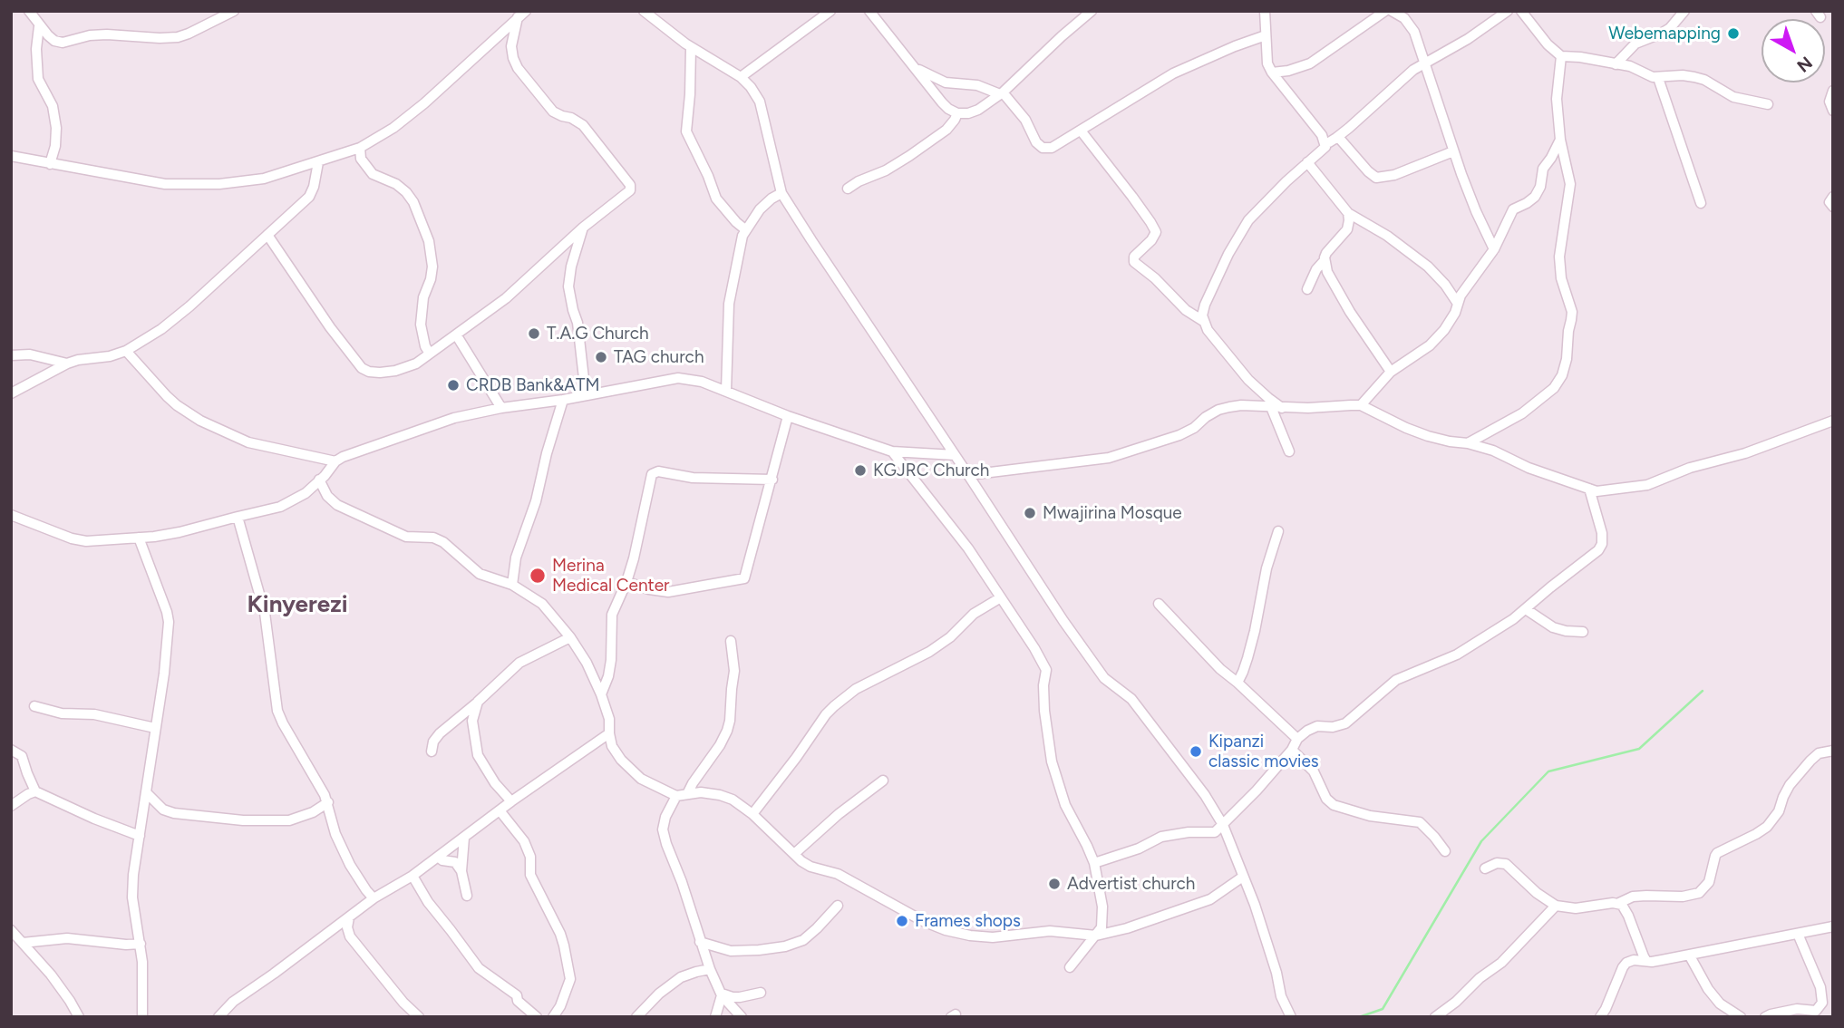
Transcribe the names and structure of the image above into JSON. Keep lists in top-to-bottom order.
{
  "districts": ["Kinyerezi"],
  "places": [
    "Webemapping",
    "T.A.G Church",
    "TAG church",
    "CRDB Bank&ATM",
    "KGJRC Church",
    "Mwajirina Mosque",
    "Merina Medical Center",
    "Kipanzi classic movies",
    "Advertist church",
    "Frames shops"
  ],
  "north": "bottom right"
}
